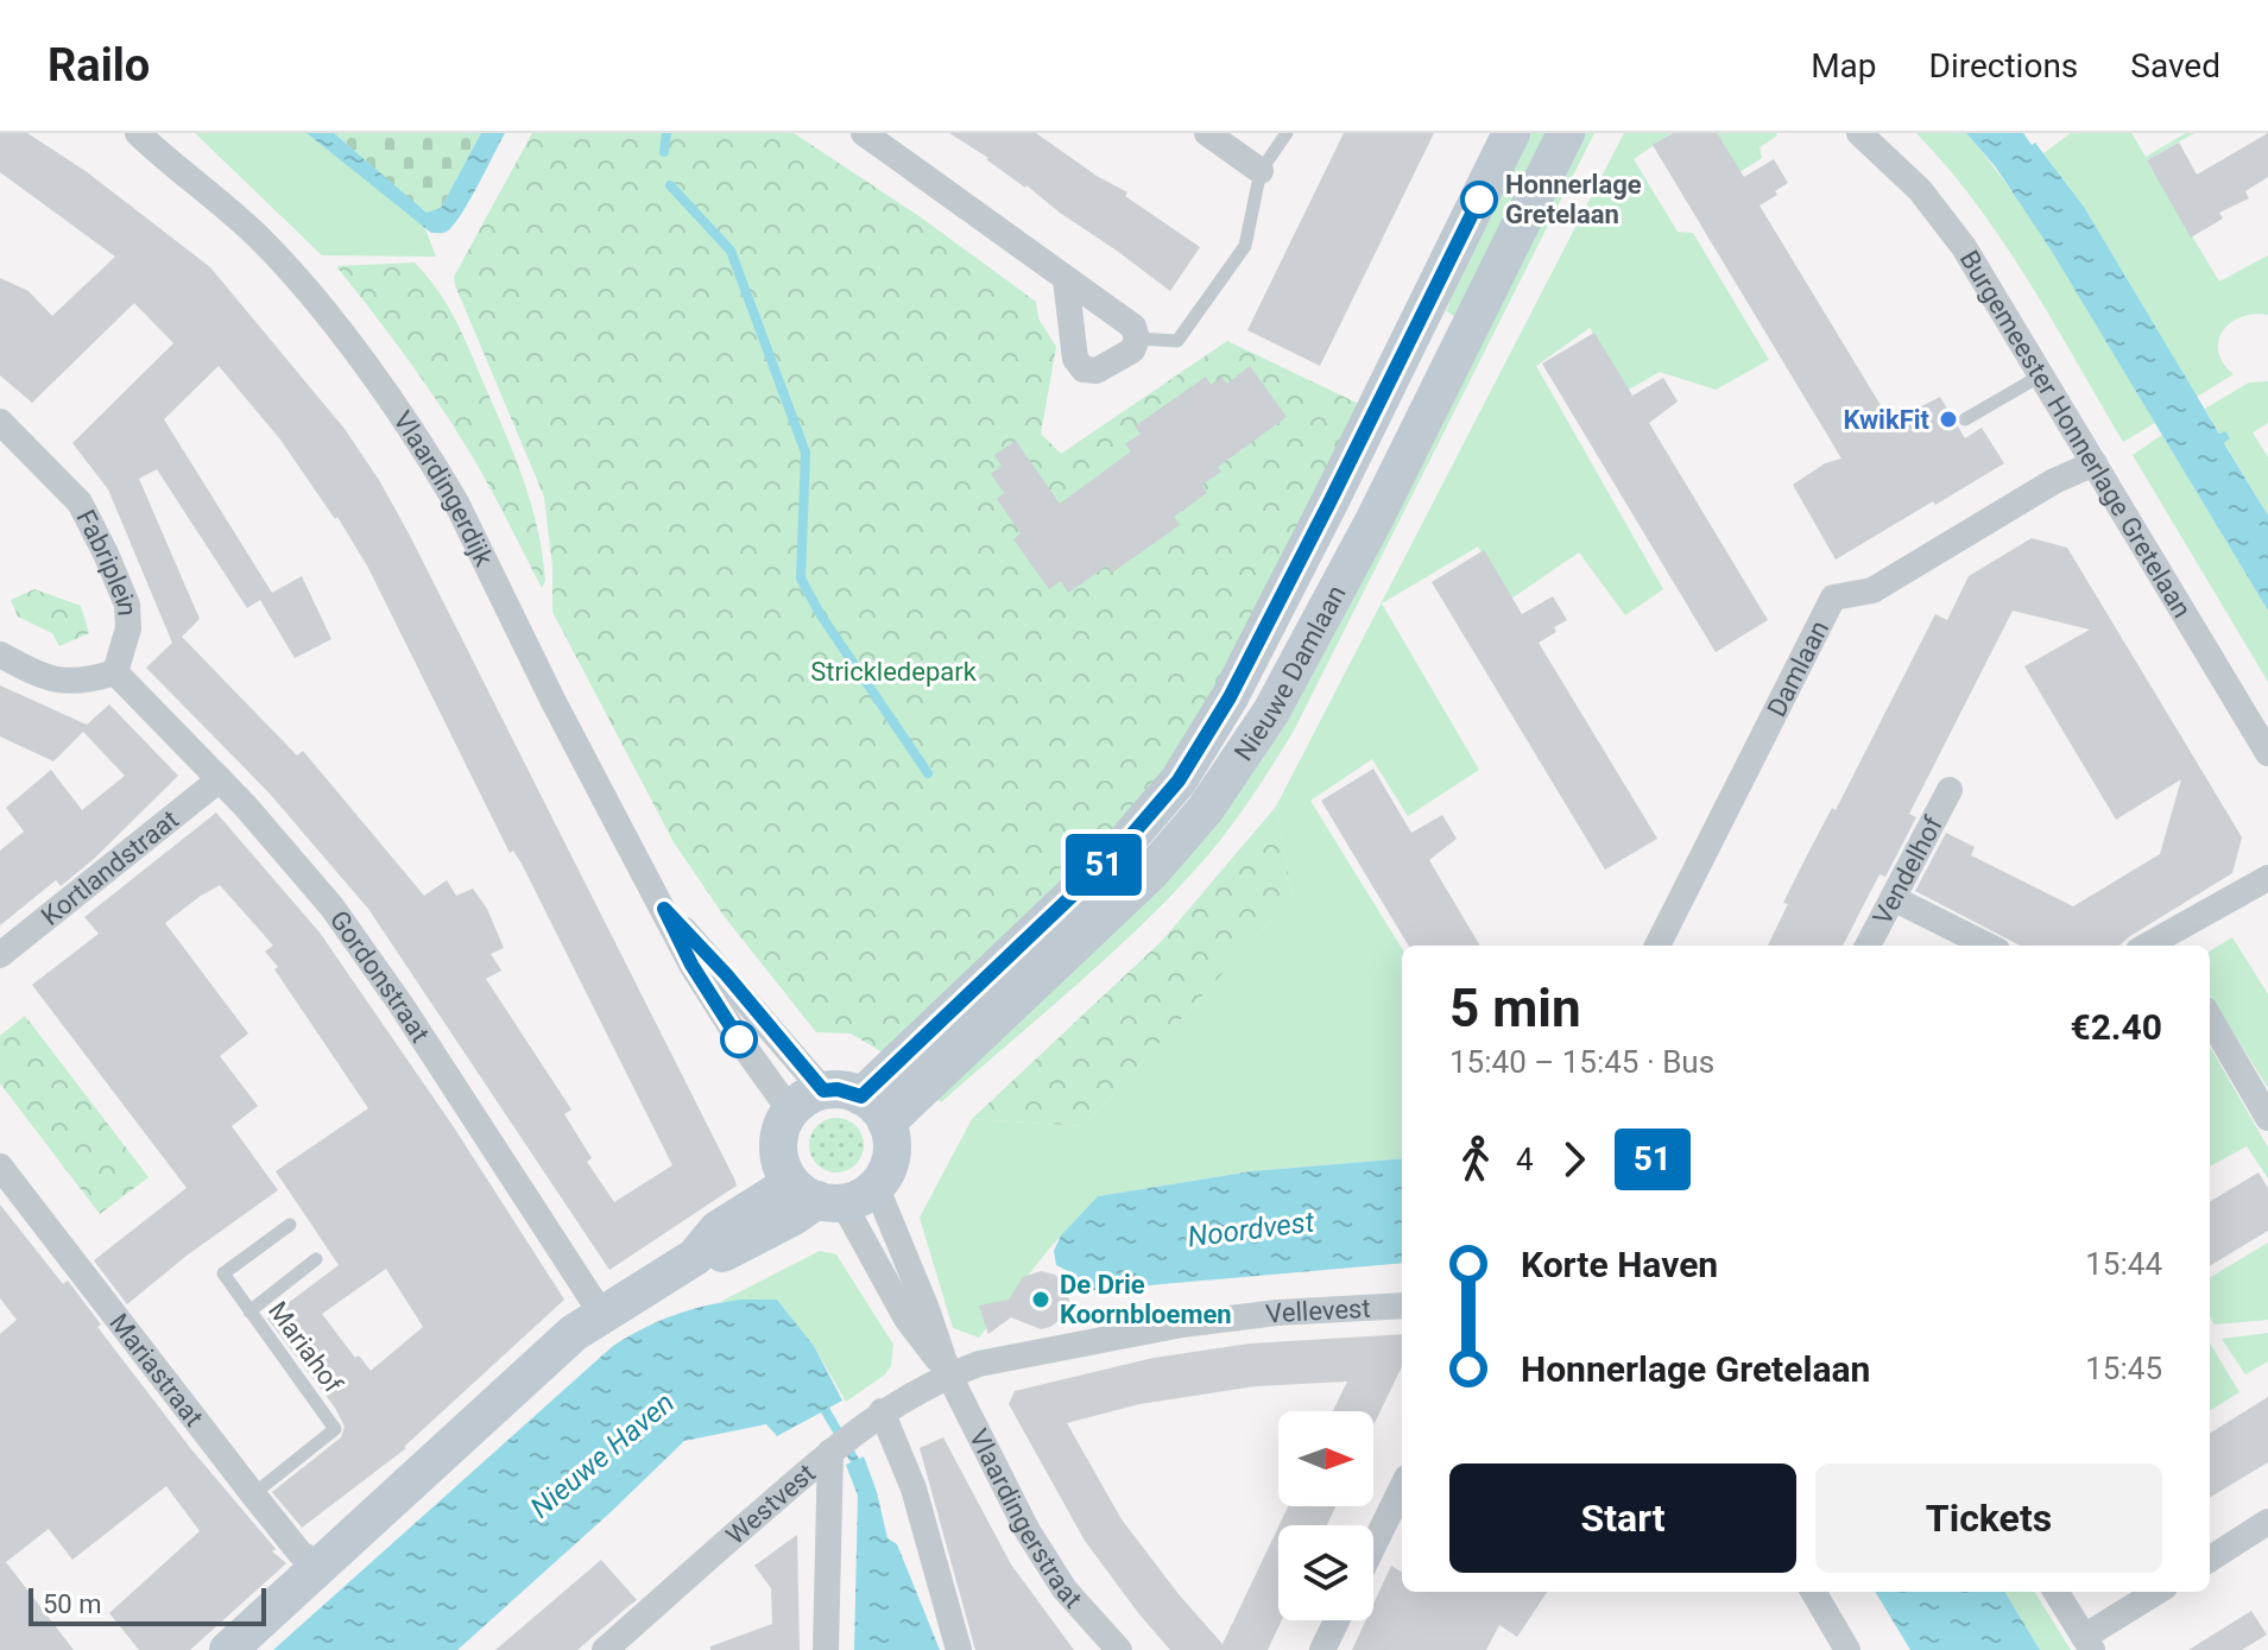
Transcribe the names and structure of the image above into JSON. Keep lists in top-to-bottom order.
{
  "streets": {
    "street": [
      "Burgemeester Honnerlage Gretelaan",
      "Vlaardingerdijk",
      "Fabriplein",
      "Damlaan",
      "Nieuwe Damlaan",
      "Kortlandstraat",
      "Vendelhof",
      "Gordonstraat",
      "Vellevest",
      "Mariastraat",
      "Westvest",
      "Vlaardingerstraat"
    ],
    "lane": ["Mariahof"]
  },
  "crossings": [
    ["Burgemeester Honnerlage Gretelaan", "Damlaan"],
    ["Vlaardingerdijk", "Nieuwe Damlaan"],
    ["Vlaardingerdijk", "Vlaardingerstraat"],
    ["Fabriplein", "Gordonstraat"],
    ["Nieuwe Damlaan", "Vlaardingerstraat"],
    ["Kortlandstraat", "Gordonstraat"],
    ["Vellevest", "Westvest"],
    ["Vellevest", "Vlaardingerstraat"],
    ["Mariahof", "Mariastraat"],
    ["Westvest", "Vlaardingerstraat"]
  ],
  "water": ["Noordvest", "Nieuwe Haven"],
  "parks": ["Strickledepark"],
  "places": ["Honnerlage Gretelaan", "KwikFit", "De Drie Koornbloemen"],
  "lines": ["bus line 51"],
  "scale_bar": "50 m",
  "north": "right",
  "page": {
    "header": "Railo",
    "nav": ["Map", "Directions", "Saved"],
    "on_map": "51",
    "heading": ["5 min", "15:40 – 15:45 · Bus", "€2.40"],
    "legs": ["4", "51"],
    "list": [
      {
        "name": "Korte Haven",
        "value": "15:44"
      },
      {
        "name": "Honnerlage Gretelaan",
        "value": "15:45"
      }
    ],
    "buttons": ["Start", "Tickets"],
    "scale": "50 m"
  }
}
